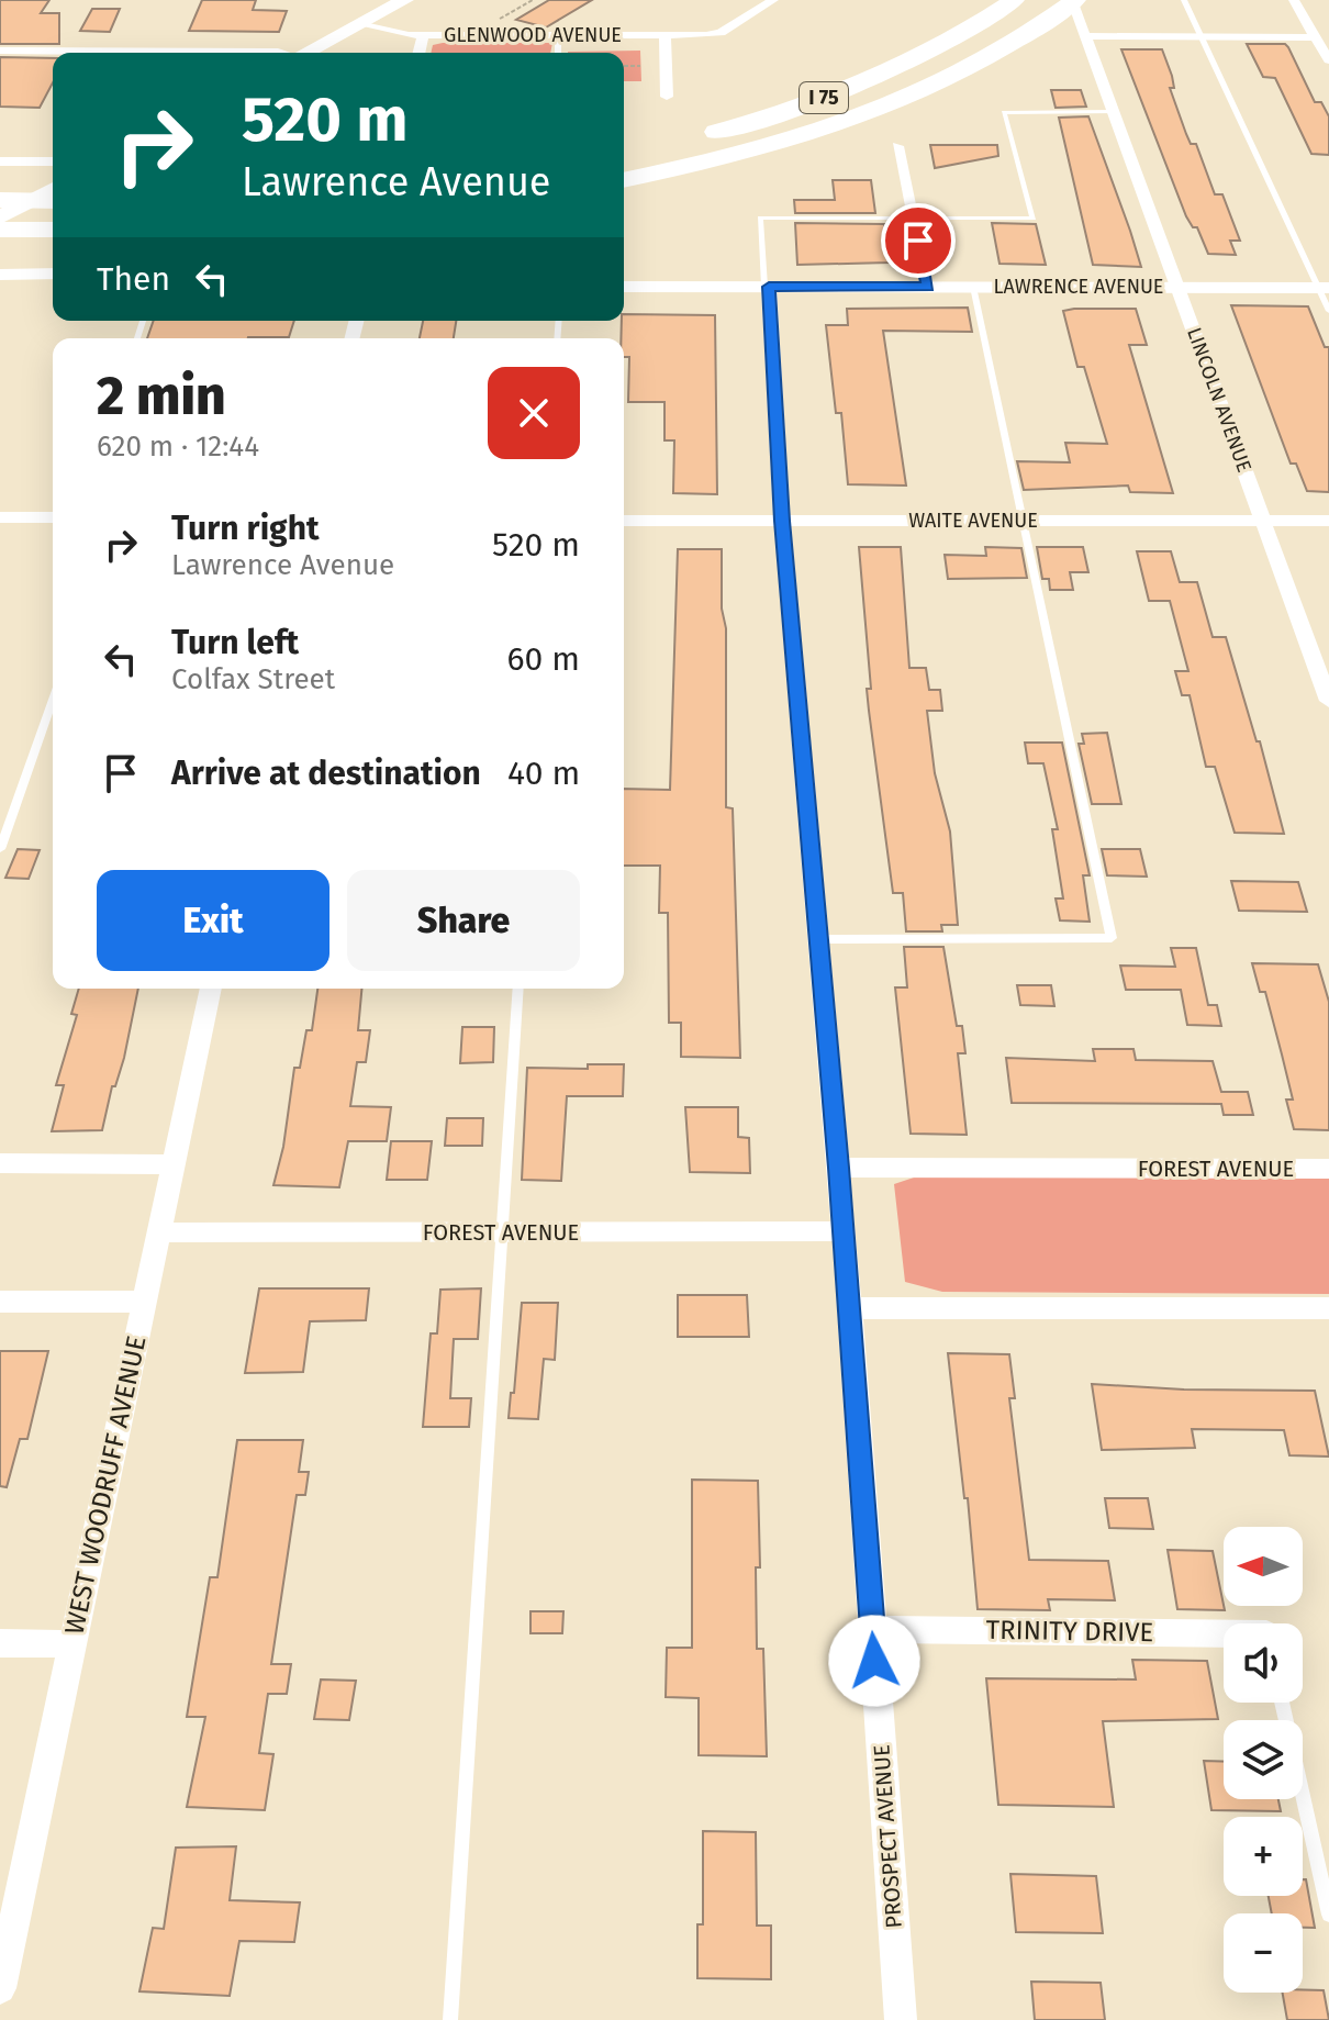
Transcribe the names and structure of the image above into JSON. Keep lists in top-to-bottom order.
{
  "streets": {
    "highway": ["I 75"],
    "street": [
      "GLENWOOD AVENUE",
      "LAWRENCE AVENUE",
      "LINCOLN AVENUE",
      "WAITE AVENUE",
      "FOREST AVENUE",
      "WEST WOODRUFF AVENUE",
      "TRINITY DRIVE",
      "PROSPECT AVENUE"
    ]
  },
  "crossings": [
    ["I 75", "LINCOLN AVENUE"],
    ["LAWRENCE AVENUE", "LINCOLN AVENUE"],
    ["LAWRENCE AVENUE", "PROSPECT AVENUE"],
    ["LINCOLN AVENUE", "WAITE AVENUE"],
    ["WAITE AVENUE", "PROSPECT AVENUE"],
    ["FOREST AVENUE", "WEST WOODRUFF AVENUE"],
    ["FOREST AVENUE", "PROSPECT AVENUE"],
    ["TRINITY DRIVE", "PROSPECT AVENUE"]
  ],
  "north": "left",
  "page": {
    "turn": ["520 m", "Lawrence Avenue"],
    "then": "Then",
    "heading": ["2 min", "620 m · 12:44"],
    "list": [
      {
        "name": "Turn right",
        "note": "Lawrence Avenue",
        "value": "520 m"
      },
      {
        "name": "Turn left",
        "note": "Colfax Street",
        "value": "60 m"
      },
      {
        "name": "Arrive at destination",
        "value": "40 m"
      }
    ],
    "buttons": ["Exit", "Share"],
    "map_buttons": ["+", "−"]
  }
}
